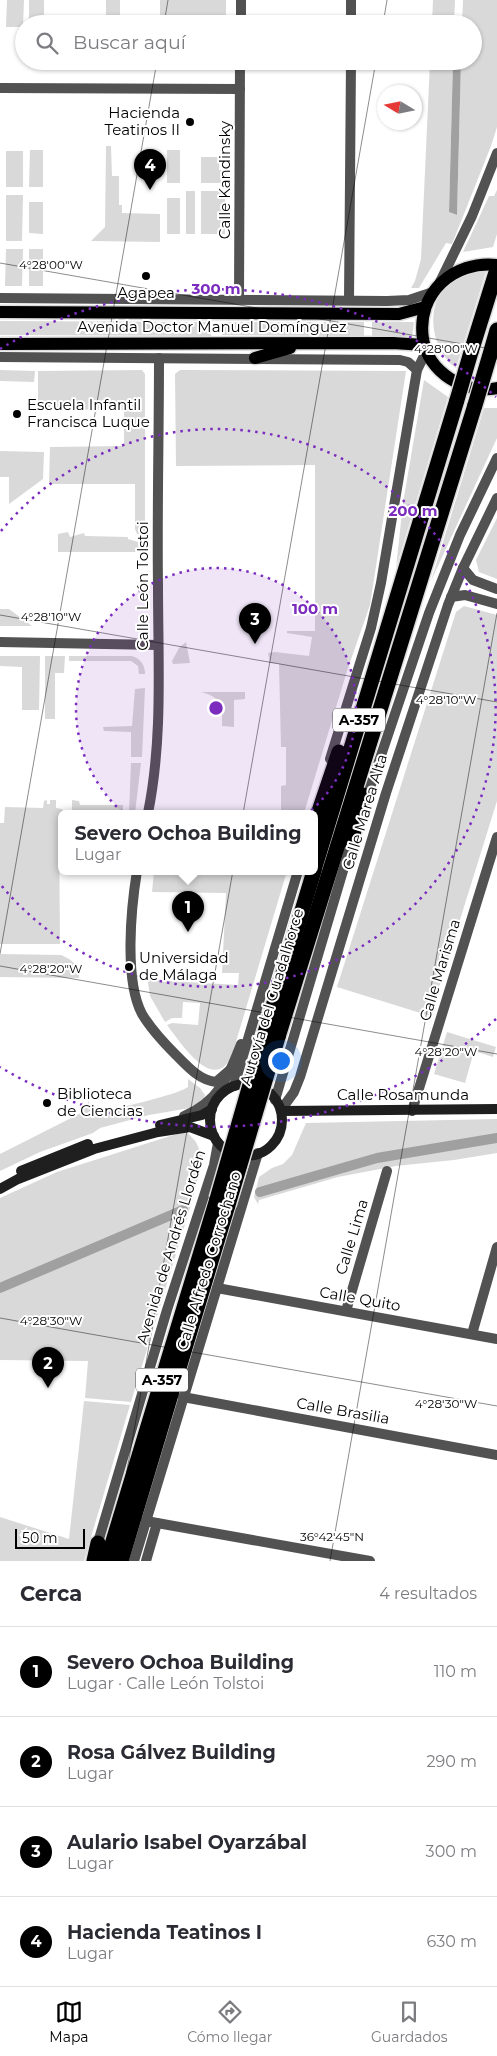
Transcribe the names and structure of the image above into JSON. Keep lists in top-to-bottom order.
{
  "streets": {
    "highway": ["A-357", "Autovía del Guadalhorce"],
    "main road": ["Avenida Doctor Manuel Domínguez", "Calle Rosamunda"],
    "street": [
      "Calle Kandinsky",
      "Calle León Tolstoi",
      "Calle Marea Alta",
      "Calle Marisma",
      "Calle Lima",
      "Avenida de Andrés Llordén",
      "Calle Alfredo Corrochano",
      "Calle Quito",
      "Calle Brasilia"
    ]
  },
  "crossings": [
    ["Calle Kandinsky", "Avenida Doctor Manuel Domínguez"],
    ["Avenida Doctor Manuel Domínguez", "Calle León Tolstoi"],
    ["Calle Marea Alta", "Calle Rosamunda"],
    ["Calle Marea Alta", "Avenida de Andrés Llordén"],
    ["Calle Marea Alta", "Calle Alfredo Corrochano"],
    ["Calle Marisma", "Calle Rosamunda"],
    ["Calle Rosamunda", "Avenida de Andrés Llordén"],
    ["Calle Rosamunda", "Calle Alfredo Corrochano"],
    ["Calle Lima", "Calle Quito"],
    ["Avenida de Andrés Llordén", "Calle Alfredo Corrochano"],
    ["Calle Alfredo Corrochano", "Calle Quito"],
    ["Calle Alfredo Corrochano", "Calle Brasilia"]
  ],
  "places": [
    "Hacienda Teatinos II",
    "Agapea",
    "Escuela Infantil Francisca Luque",
    "Universidad de Málaga",
    "Biblioteca de Ciencias"
  ],
  "scale_bar": "50 m",
  "north": "left",
  "page": {
    "search": "Buscar aquí",
    "pins": [
      "4",
      "3",
      "1",
      "2"
    ],
    "popup": ["Severo Ochoa Building", "Lugar"],
    "scale": "50 m",
    "heading": ["Cerca", "4 resultados"],
    "list": [
      {
        "mark": "1",
        "name": "Severo Ochoa Building",
        "note": "Lugar · Calle León Tolstoi",
        "value": "110 m"
      },
      {
        "mark": "2",
        "name": "Rosa Gálvez Building",
        "note": "Lugar",
        "value": "290 m"
      },
      {
        "mark": "3",
        "name": "Aulario Isabel Oyarzábal",
        "note": "Lugar",
        "value": "300 m"
      },
      {
        "mark": "4",
        "name": "Hacienda Teatinos I",
        "note": "Lugar",
        "value": "630 m"
      }
    ],
    "nav": ["Mapa", "Cómo llegar", "Guardados"]
  },
  "coordinates": [
    "4°28'00\"W",
    "4°28'10\"W",
    "4°28'20\"W",
    "4°28'30\"W",
    "36°42'45\"N"
  ],
  "rings": ["300 m", "200 m", "100 m"]
}
